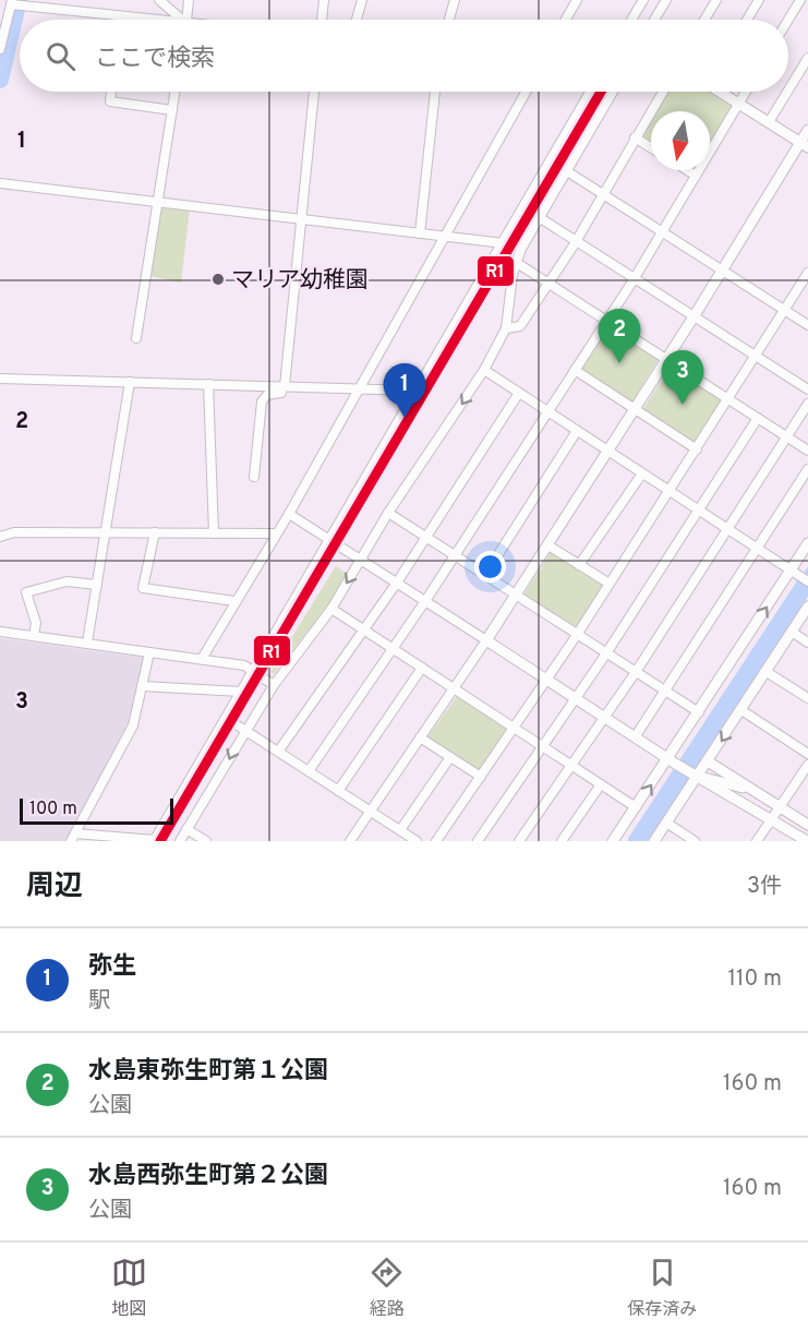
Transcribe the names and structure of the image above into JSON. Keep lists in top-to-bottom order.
{
  "places": ["マリア幼稚園"],
  "lines": ["transit line R1"],
  "scale_bar": "100 m",
  "north": "bottom",
  "page": {
    "search": "ここで検索",
    "pins": ["2", "3", "1"],
    "scale": "100 m",
    "heading": ["周辺", "3件"],
    "list": [
      {
        "mark": "1",
        "name": "弥生",
        "note": "駅",
        "value": "110 m"
      },
      {
        "mark": "2",
        "name": "水島東弥生町第１公園",
        "note": "公園",
        "value": "160 m"
      },
      {
        "mark": "3",
        "name": "水島西弥生町第２公園",
        "note": "公園",
        "value": "160 m"
      }
    ],
    "nav": ["地図", "経路", "保存済み"]
  },
  "grid": {
    "rows": ["1", "2", "3"]
  }
}
